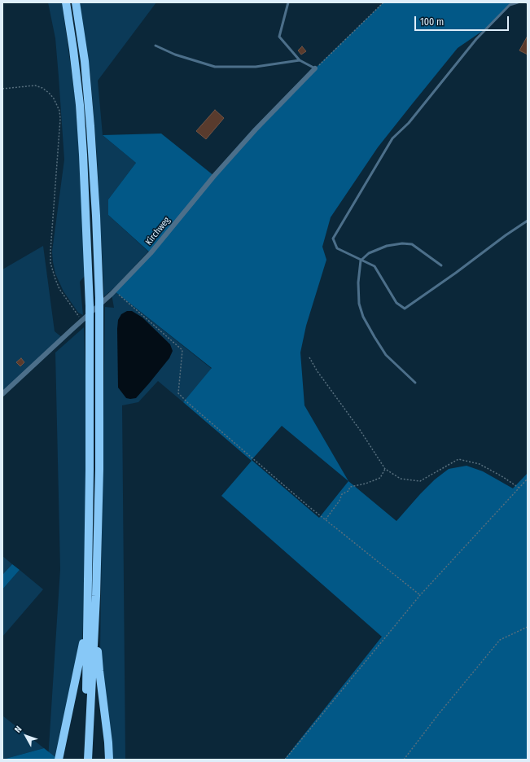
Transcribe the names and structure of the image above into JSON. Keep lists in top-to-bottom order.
{
  "streets": {
    "street": ["Kirchweg"]
  },
  "scale_bar": "100 m",
  "north": "top left"
}
